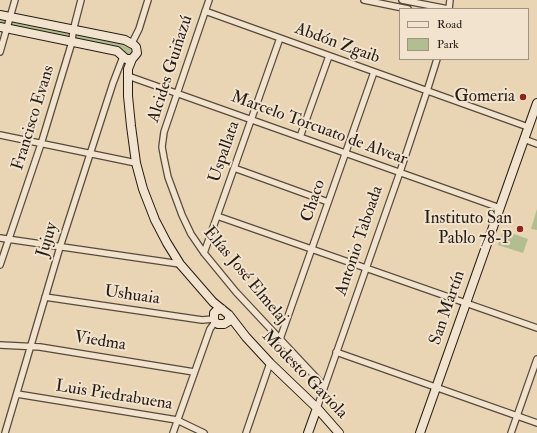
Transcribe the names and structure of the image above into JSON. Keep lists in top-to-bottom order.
{
  "streets": {
    "street": [
      "Abdón Zgaib",
      "Alcides Guiñazú",
      "Francisco Evans",
      "Marcelo Torcuato de Alvear",
      "Uspallata",
      "Chaco",
      "Jujuy",
      "Antonio Taboada",
      "Elías José Elmelaj",
      "Ushuaia",
      "San Martín",
      "Viedma",
      "Modesto Gaviola",
      "Luis Piedrabuena"
    ]
  },
  "crossings": [
    ["Abdón Zgaib", "Alcides Guiñazú"],
    ["Abdón Zgaib", "Uspallata"],
    ["Abdón Zgaib", "Chaco"],
    ["Abdón Zgaib", "Antonio Taboada"],
    ["Abdón Zgaib", "San Martín"],
    ["Alcides Guiñazú", "Marcelo Torcuato de Alvear"],
    ["Alcides Guiñazú", "Elías José Elmelaj"],
    ["Marcelo Torcuato de Alvear", "Uspallata"],
    ["Marcelo Torcuato de Alvear", "Chaco"],
    ["Marcelo Torcuato de Alvear", "Antonio Taboada"],
    ["Marcelo Torcuato de Alvear", "San Martín"],
    ["Uspallata", "Elías José Elmelaj"],
    ["Chaco", "Elías José Elmelaj"],
    ["Jujuy", "Ushuaia"],
    ["Jujuy", "Viedma"],
    ["Jujuy", "Luis Piedrabuena"],
    ["Antonio Taboada", "Elías José Elmelaj"],
    ["Antonio Taboada", "Modesto Gaviola"],
    ["Ushuaia", "Modesto Gaviola"]
  ],
  "places": ["Gomeria", "Instituto San Pablo 78-P"],
  "legend": ["Road", "Park"]
}
